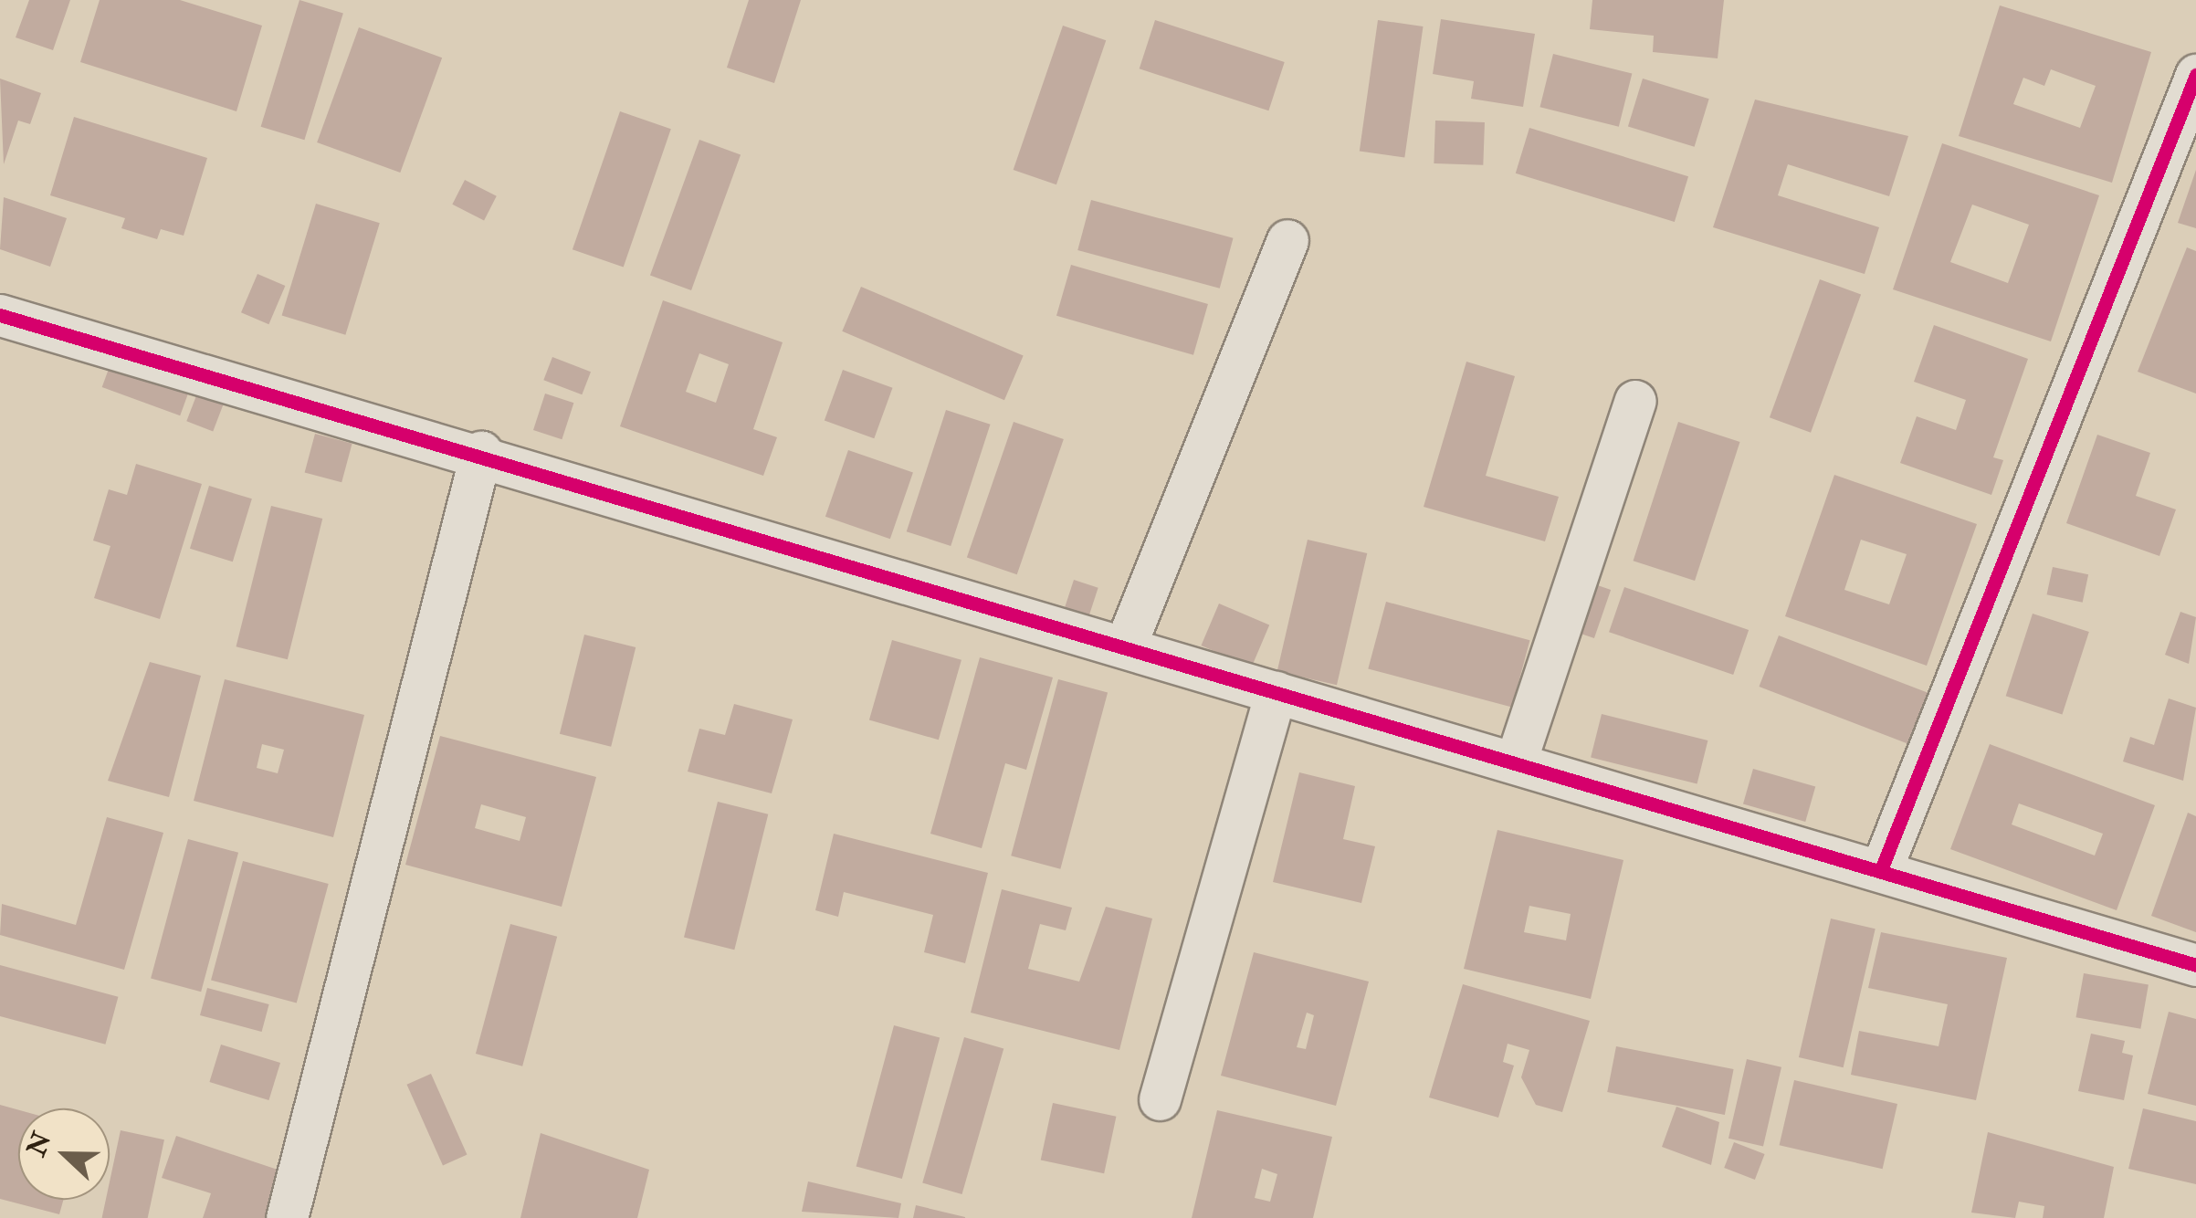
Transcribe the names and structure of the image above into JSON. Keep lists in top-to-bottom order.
{
  "north": "left"
}
